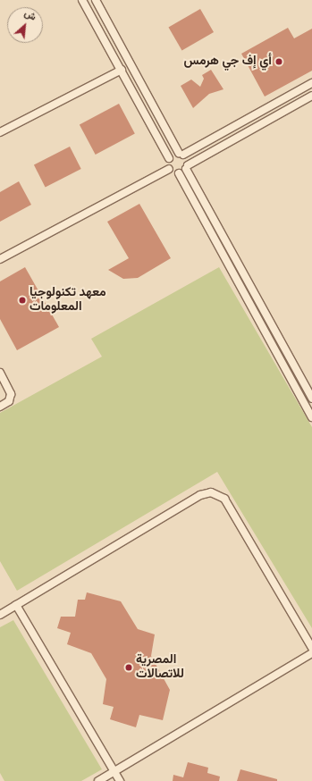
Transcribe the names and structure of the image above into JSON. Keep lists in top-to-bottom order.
{
  "places": ["أي إف جي هرمس", "معهد تكنولوجيا المعلومات", "المصرية للاتصالات"],
  "north": "top right"
}
